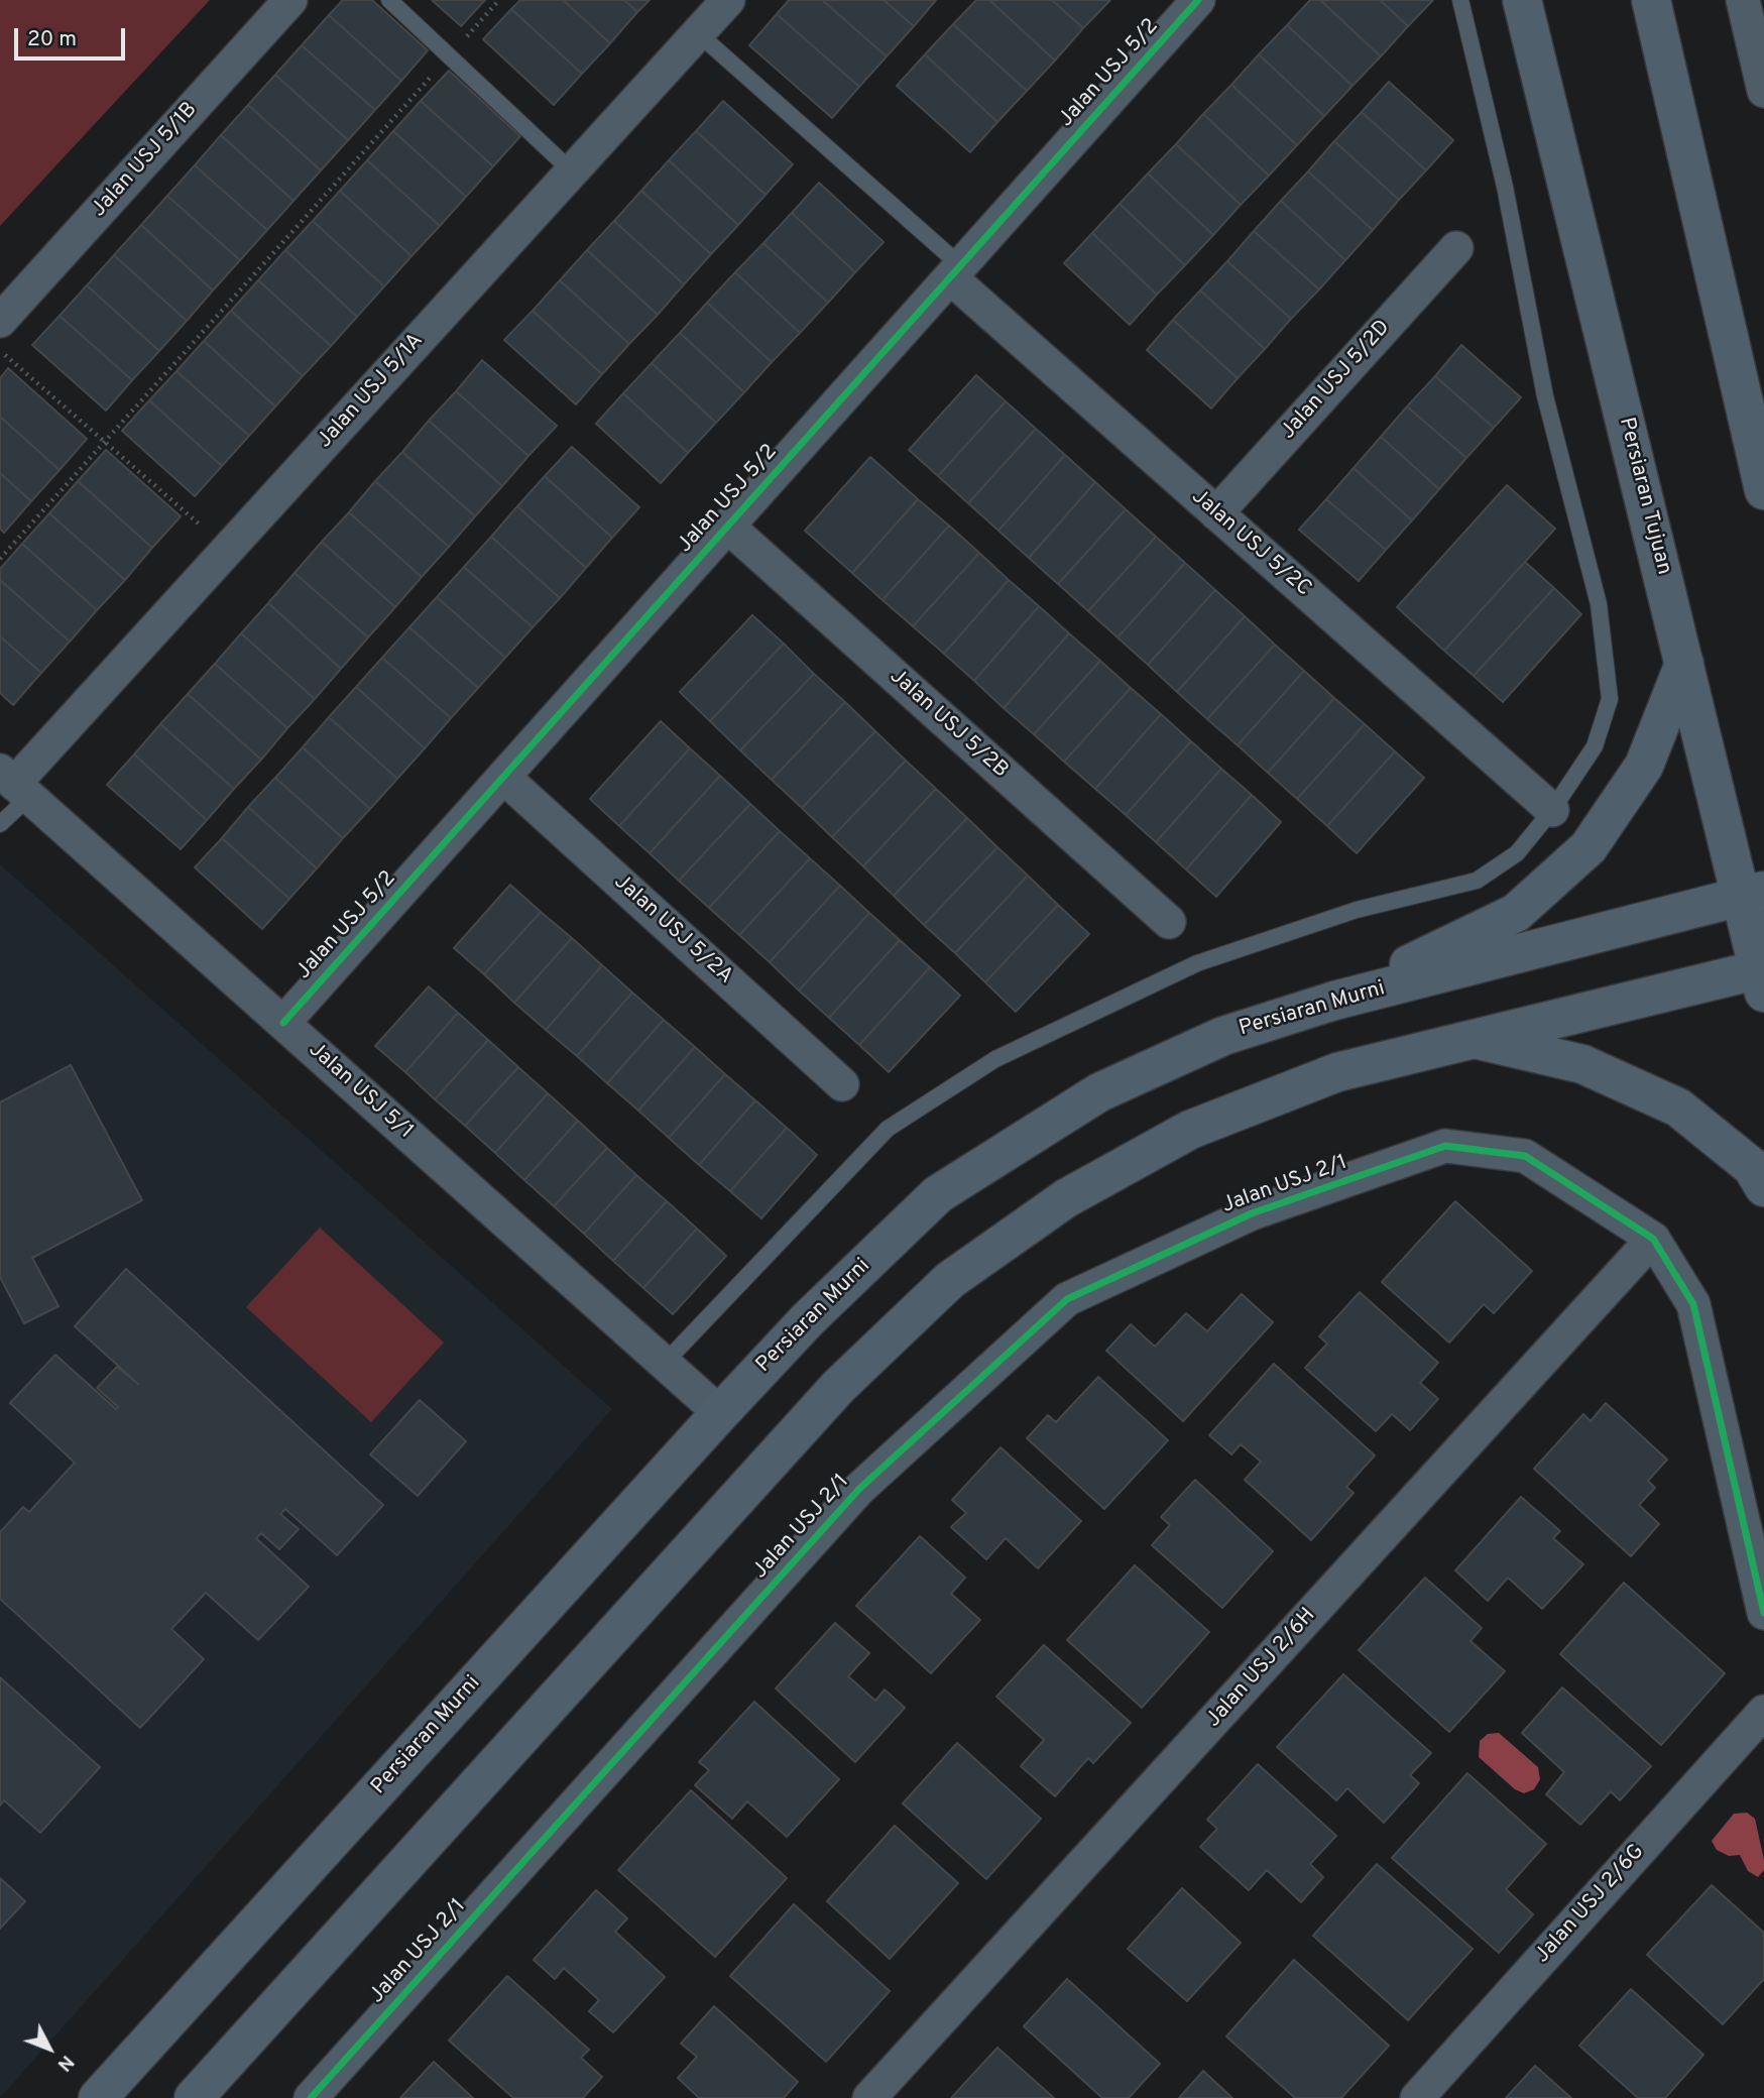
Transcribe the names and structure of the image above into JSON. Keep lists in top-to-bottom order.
{
  "streets": {
    "main road": ["Persiaran Tujuan", "Persiaran Murni"],
    "street": [
      "Jalan USJ 5/2",
      "Jalan USJ 5/1B",
      "Jalan USJ 5/2D",
      "Jalan USJ 5/1A",
      "Jalan USJ 5/2C",
      "Jalan USJ 5/2B",
      "Jalan USJ 5/2A",
      "Jalan USJ 5/1",
      "Jalan USJ 2/1",
      "Jalan USJ 2/6H",
      "Jalan USJ 2/6G"
    ]
  },
  "crossings": [
    ["Jalan USJ 5/2", "Jalan USJ 5/2C"],
    ["Jalan USJ 5/2", "Jalan USJ 5/2B"],
    ["Jalan USJ 5/2", "Jalan USJ 5/2A"],
    ["Jalan USJ 5/2", "Jalan USJ 5/1"],
    ["Jalan USJ 5/2D", "Jalan USJ 5/2C"],
    ["Jalan USJ 5/1A", "Jalan USJ 5/1"],
    ["Persiaran Tujuan", "Persiaran Murni"],
    ["Persiaran Murni", "Jalan USJ 5/1"],
    ["Jalan USJ 2/1", "Jalan USJ 2/6H"]
  ],
  "scale_bar": "20 m",
  "north": "bottom right"
}
